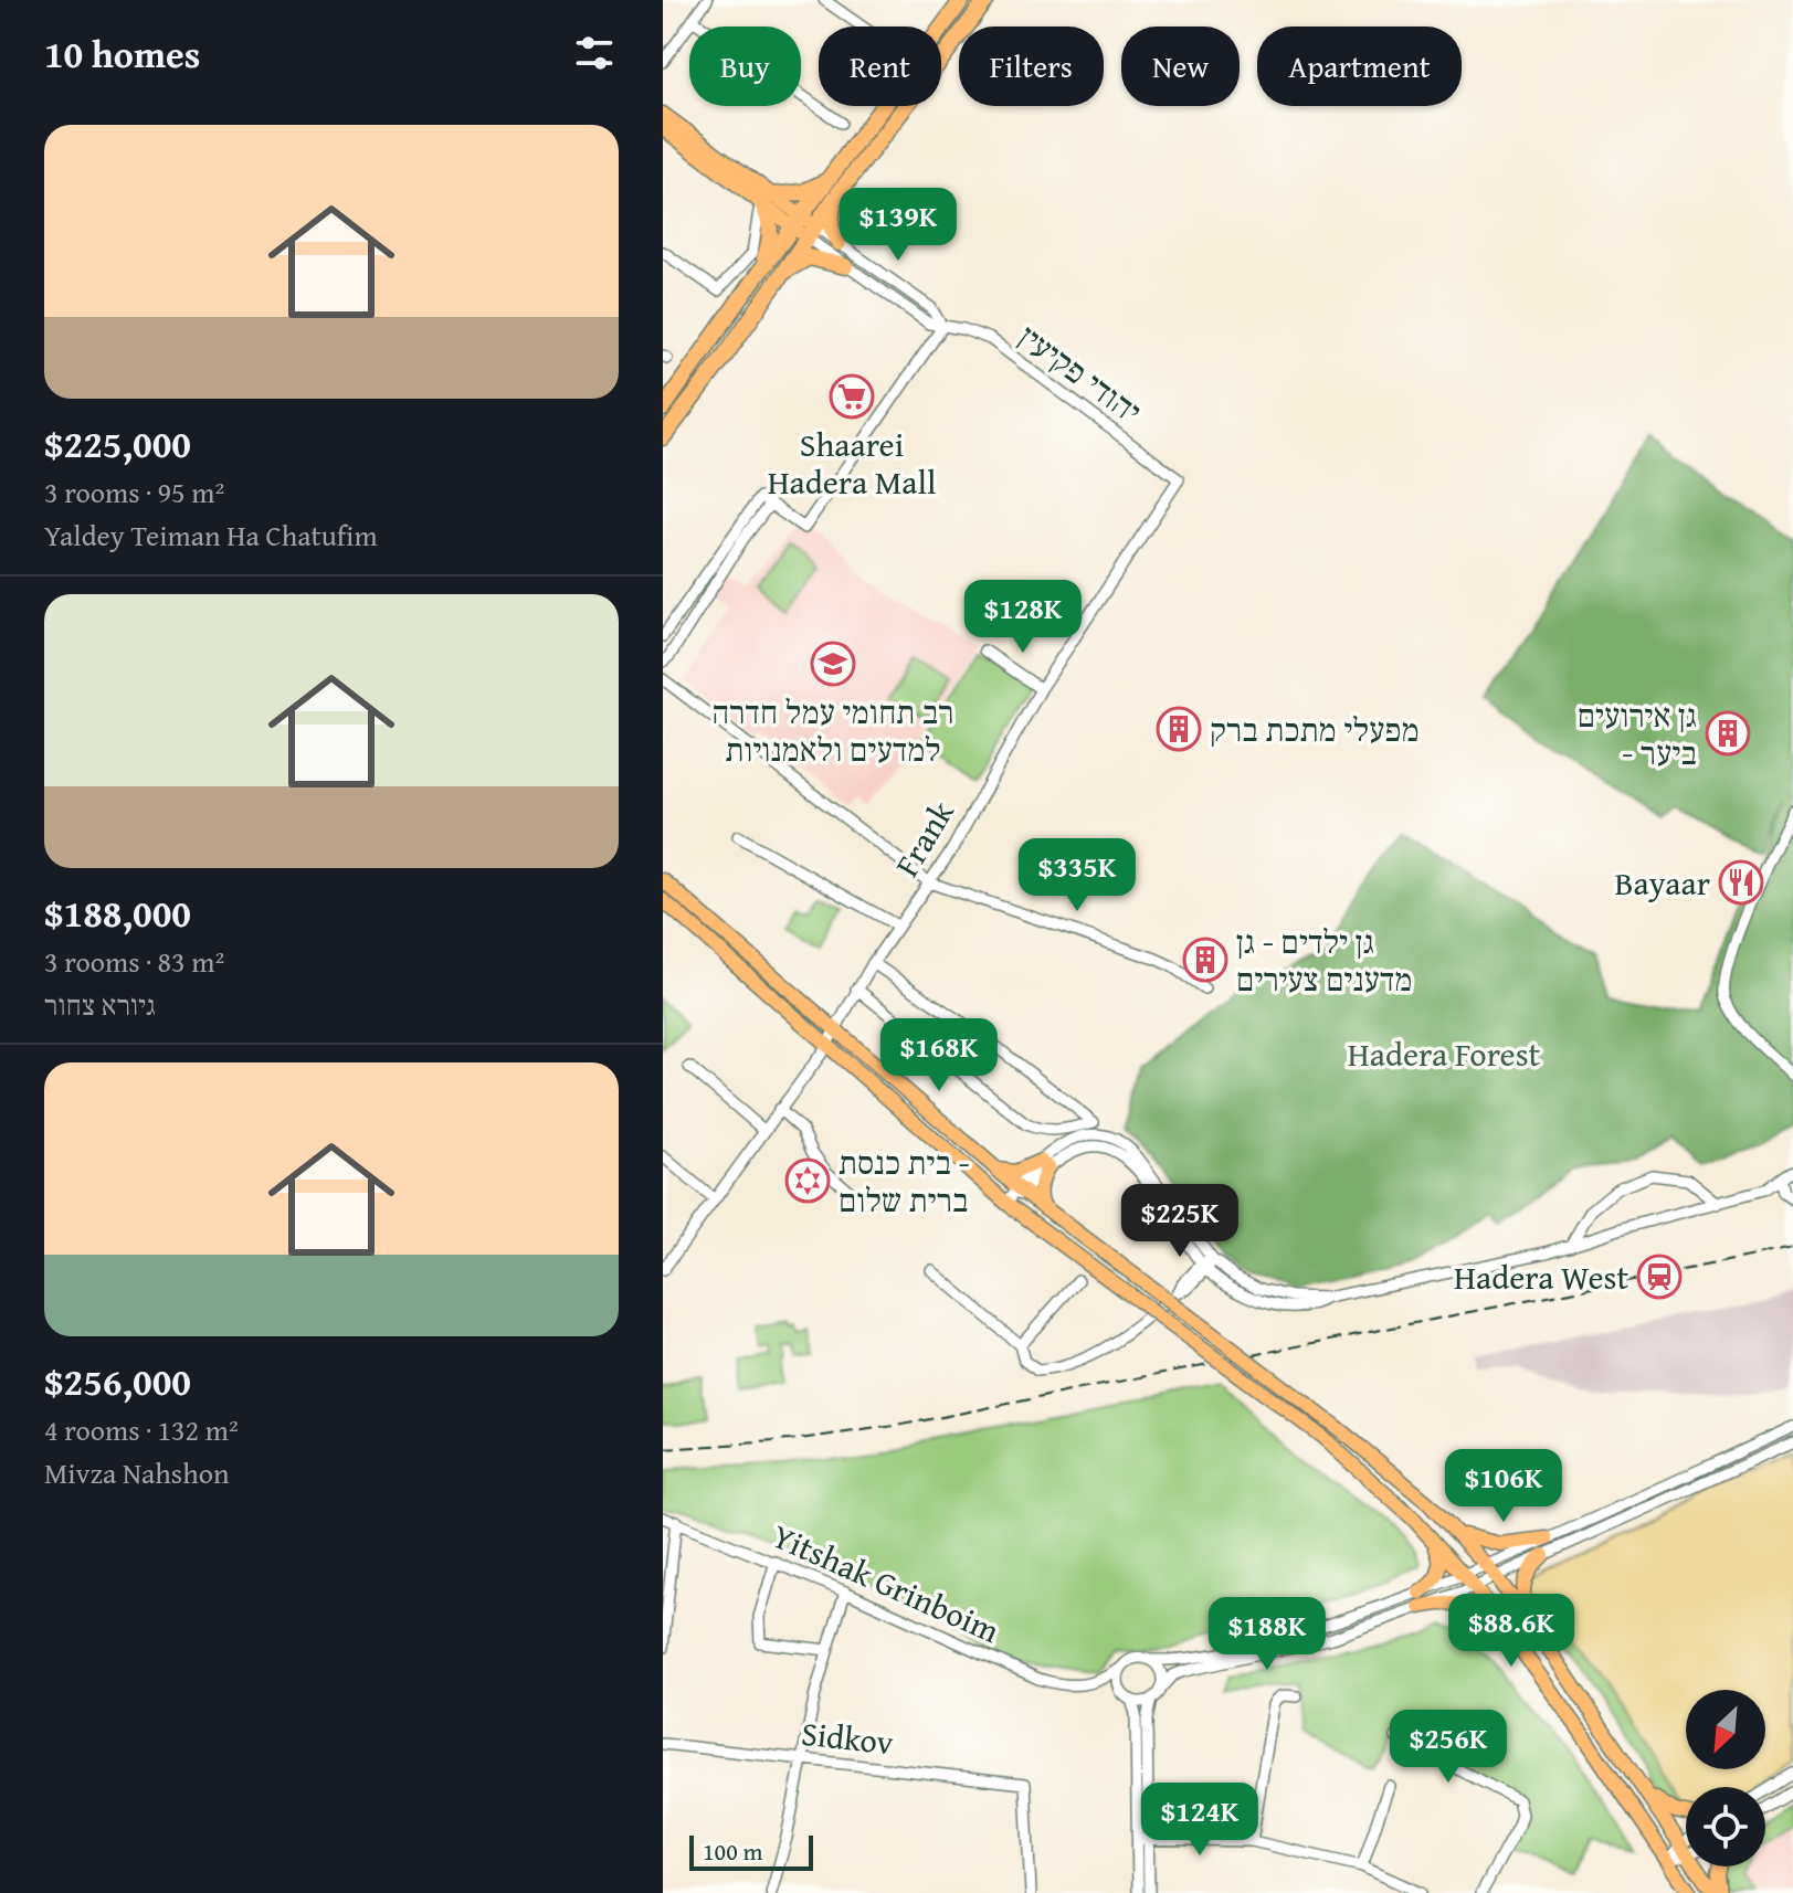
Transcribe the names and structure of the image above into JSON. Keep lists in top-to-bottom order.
{
  "streets": {
    "street": [
      "יהודי פקיעין",
      "Frank",
      "Yitshak Grinboim",
      "Sidkov"
    ]
  },
  "crossings": [
    ["יהודי פקיעין", "Frank"]
  ],
  "parks": ["Hadera Forest"],
  "places": {
    "supermarket": ["Shaarei Hadera Mall"],
    "school or university": ["רב תחומי עמל חדרה למדעים ולאמנויות"],
    "building": ["מפעלי מתכת ברק", "גן אירועים - ביער", "גן ילדים - גן מדענים צעירים"],
    "restaurant": ["Bayaar"],
    "synagogue": ["בית כנסת - ברית שלום"],
    "station": ["Hadera West"]
  },
  "scale_bar": "100 m",
  "north": "bottom left",
  "page": {
    "heading": "10 homes",
    "chip": [
      "Buy",
      "Rent",
      "Filters",
      "New",
      "Apartment"
    ],
    "list": [
      {
        "name": "$225,000",
        "note": "3 rooms · 95 m² · Yaldey Teiman Ha Chatufim"
      },
      {
        "name": "$188,000",
        "note": "3 rooms · 83 m² · גיורא צחור"
      },
      {
        "name": "$256,000",
        "note": "4 rooms · 132 m² · Mivza Nahshon"
      }
    ],
    "price": [
      "$139K",
      "$128K",
      "$335K",
      "$168K",
      "$225K",
      "$106K",
      "$88.6K",
      "$188K",
      "$256K",
      "$124K"
    ],
    "scale": "100 m"
  }
}
